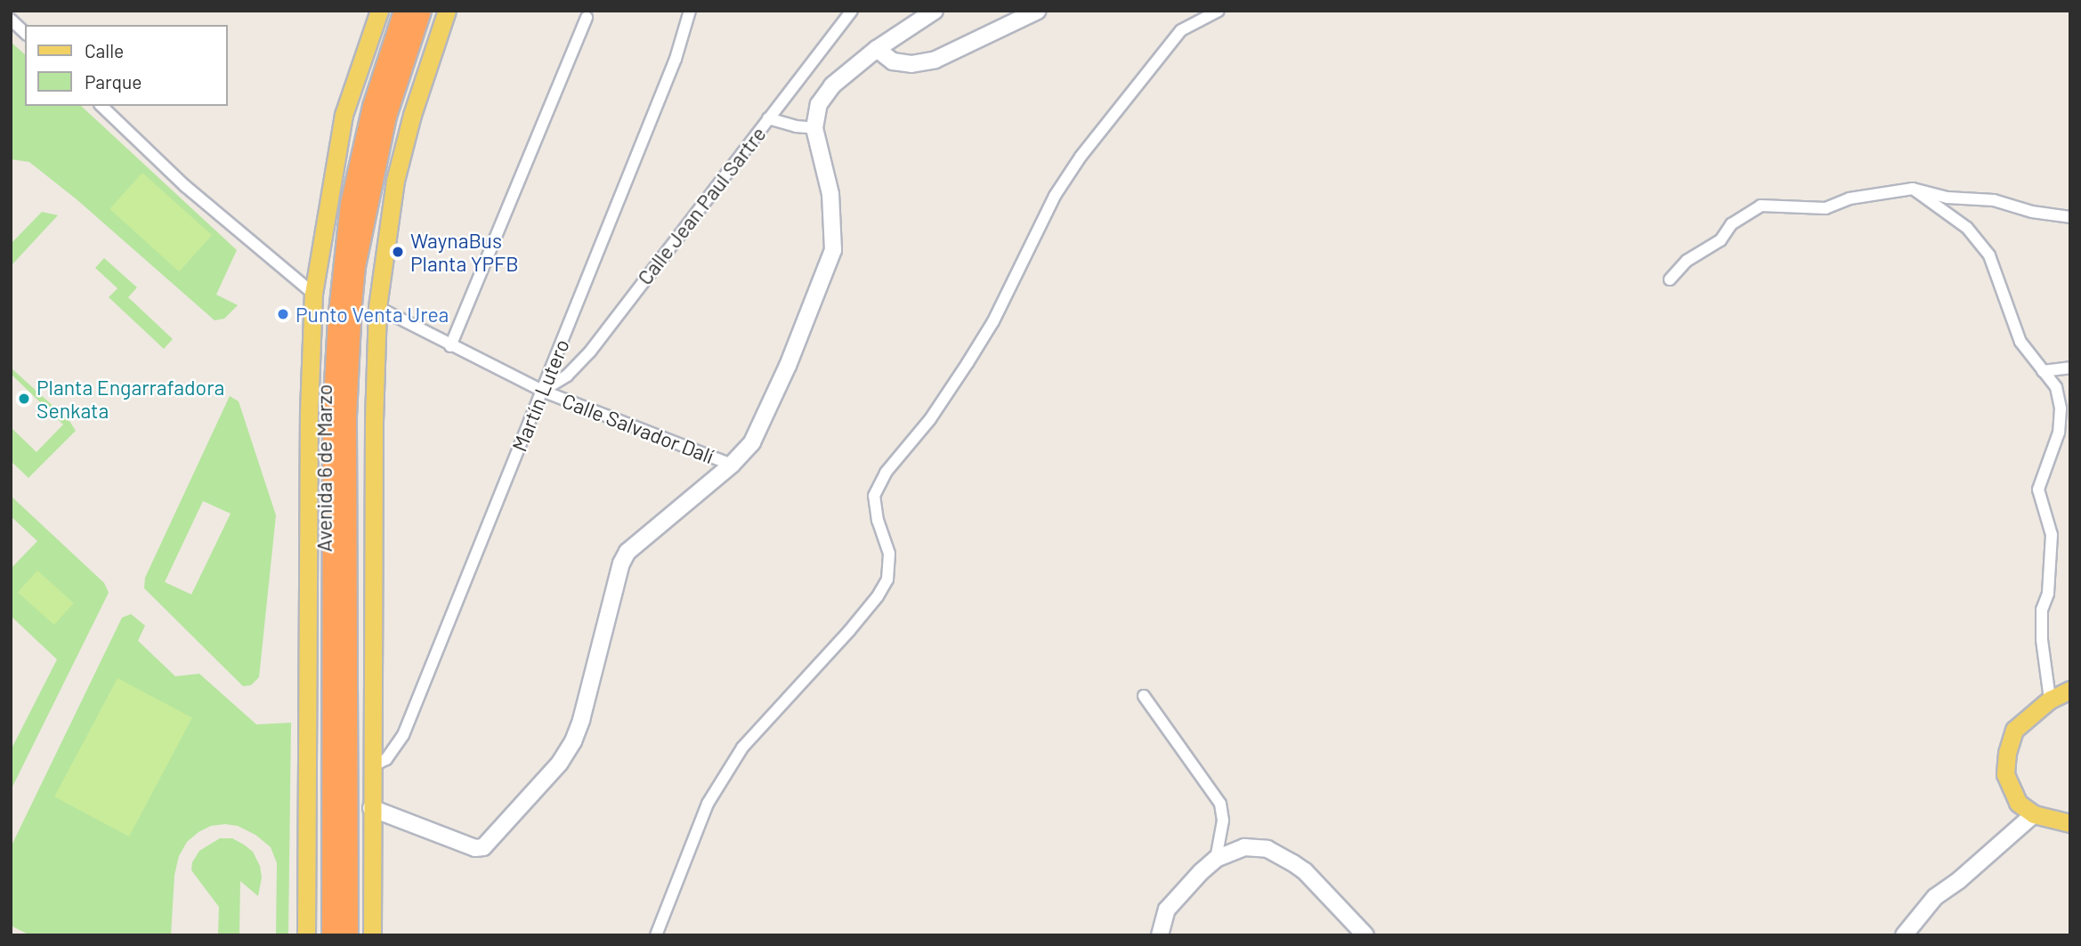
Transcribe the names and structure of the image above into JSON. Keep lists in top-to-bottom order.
{
  "streets": {
    "highway": ["Avenida 6 de Marzo"],
    "street": ["Calle Jean Paul Sartre", "Martín Lutero", "Calle Salvador Dalí"]
  },
  "crossings": [
    ["Calle Jean Paul Sartre", "Martín Lutero"],
    ["Calle Jean Paul Sartre", "Calle Salvador Dalí"],
    ["Martín Lutero", "Calle Salvador Dalí"]
  ],
  "places": ["WaynaBus Planta YPFB", "Punto Venta Urea", "Planta Engarrafadora Senkata"],
  "legend": ["Calle", "Parque"]
}
